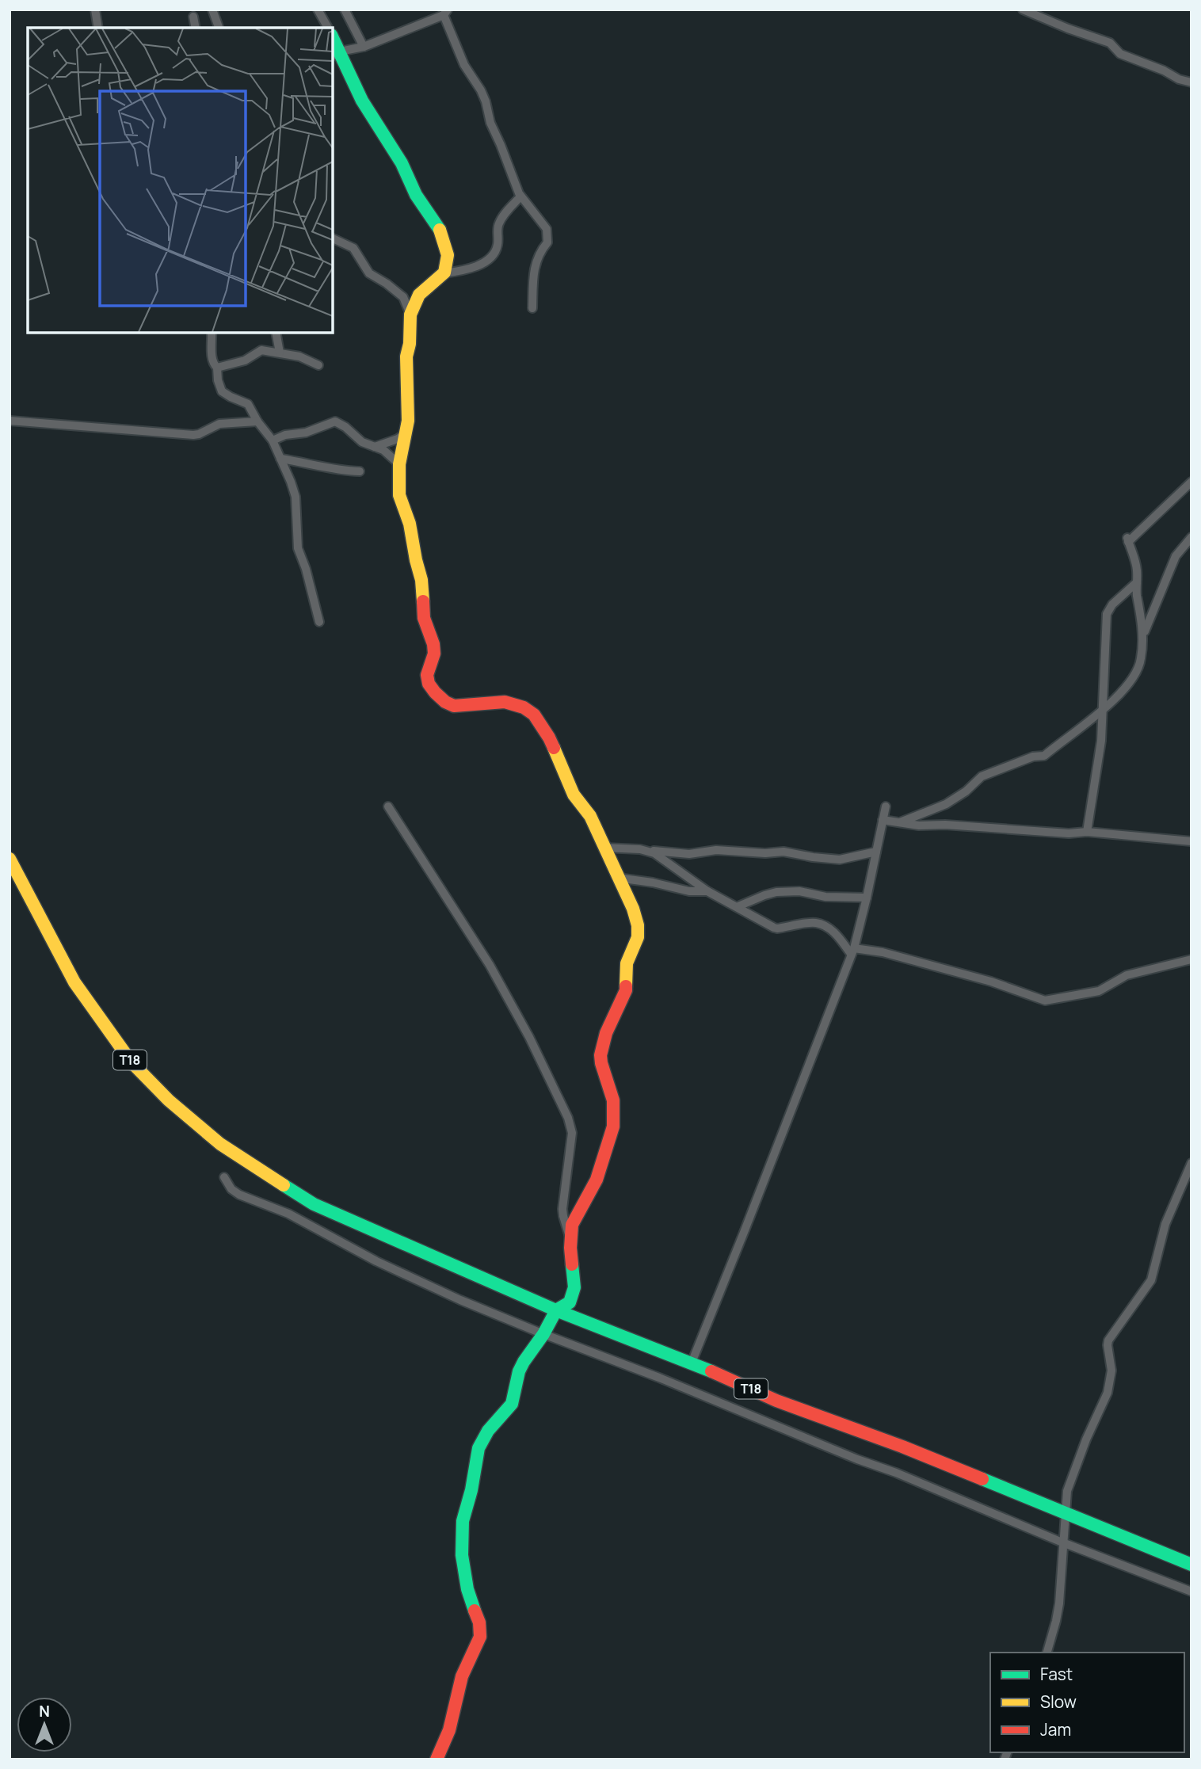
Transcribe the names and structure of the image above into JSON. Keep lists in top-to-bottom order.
{
  "streets": {
    "main road": ["T18"]
  },
  "legend": ["Fast", "Slow", "Jam"],
  "north": "top"
}
